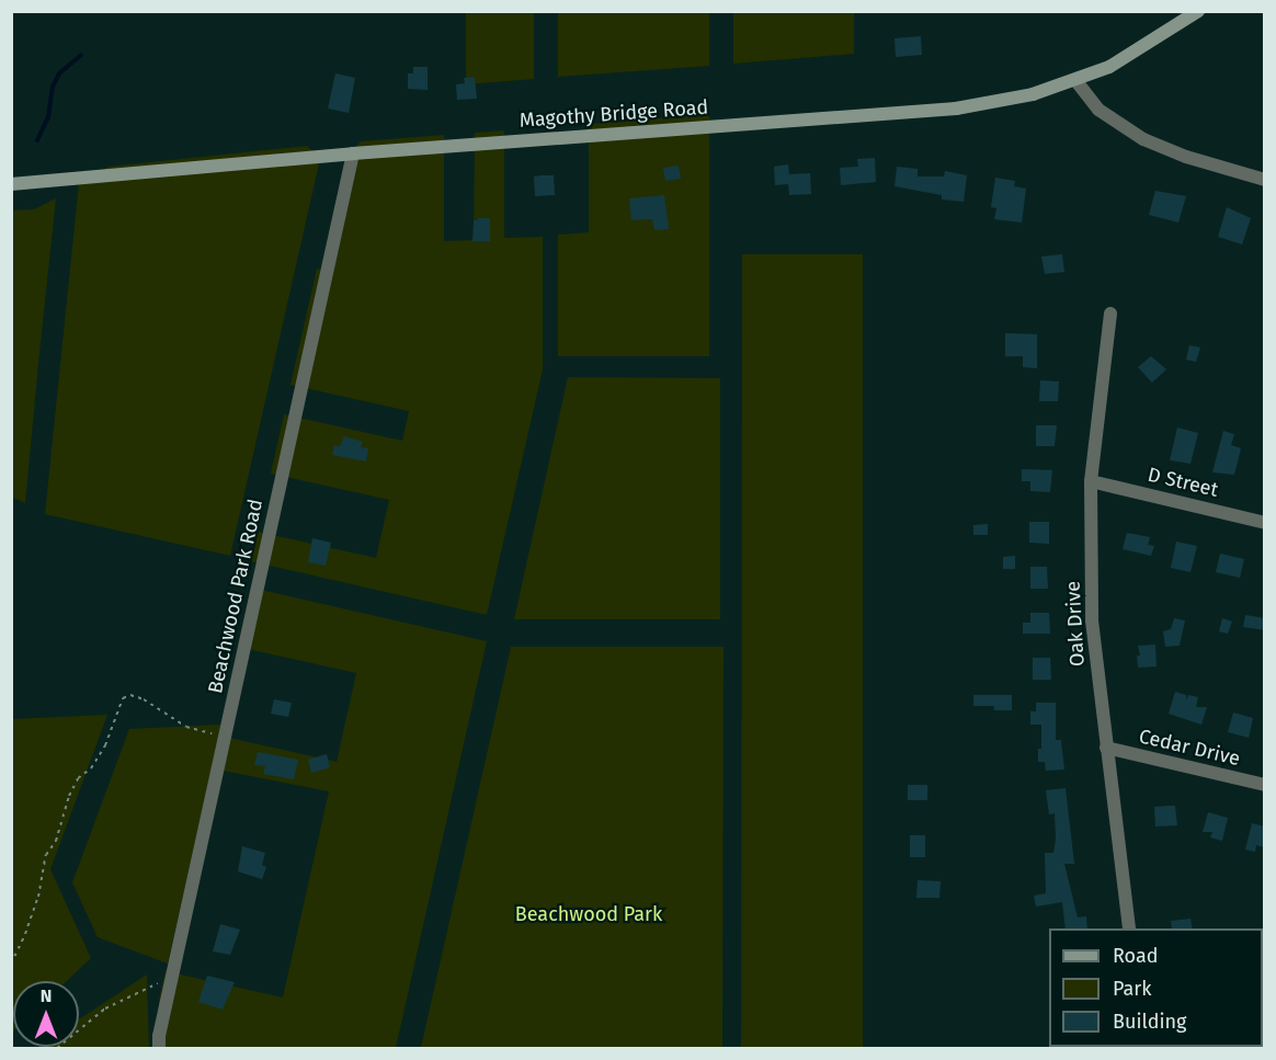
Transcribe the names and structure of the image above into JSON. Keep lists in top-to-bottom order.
{
  "streets": {
    "main road": ["Magothy Bridge Road"],
    "street": [
      "D Street",
      "Beachwood Park Road",
      "Oak Drive",
      "Cedar Drive"
    ]
  },
  "crossings": [
    ["Magothy Bridge Road", "Beachwood Park Road"],
    ["D Street", "Oak Drive"],
    ["Oak Drive", "Cedar Drive"]
  ],
  "parks": ["Beachwood Park"],
  "legend": ["Road", "Park", "Building"],
  "north": "top"
}
